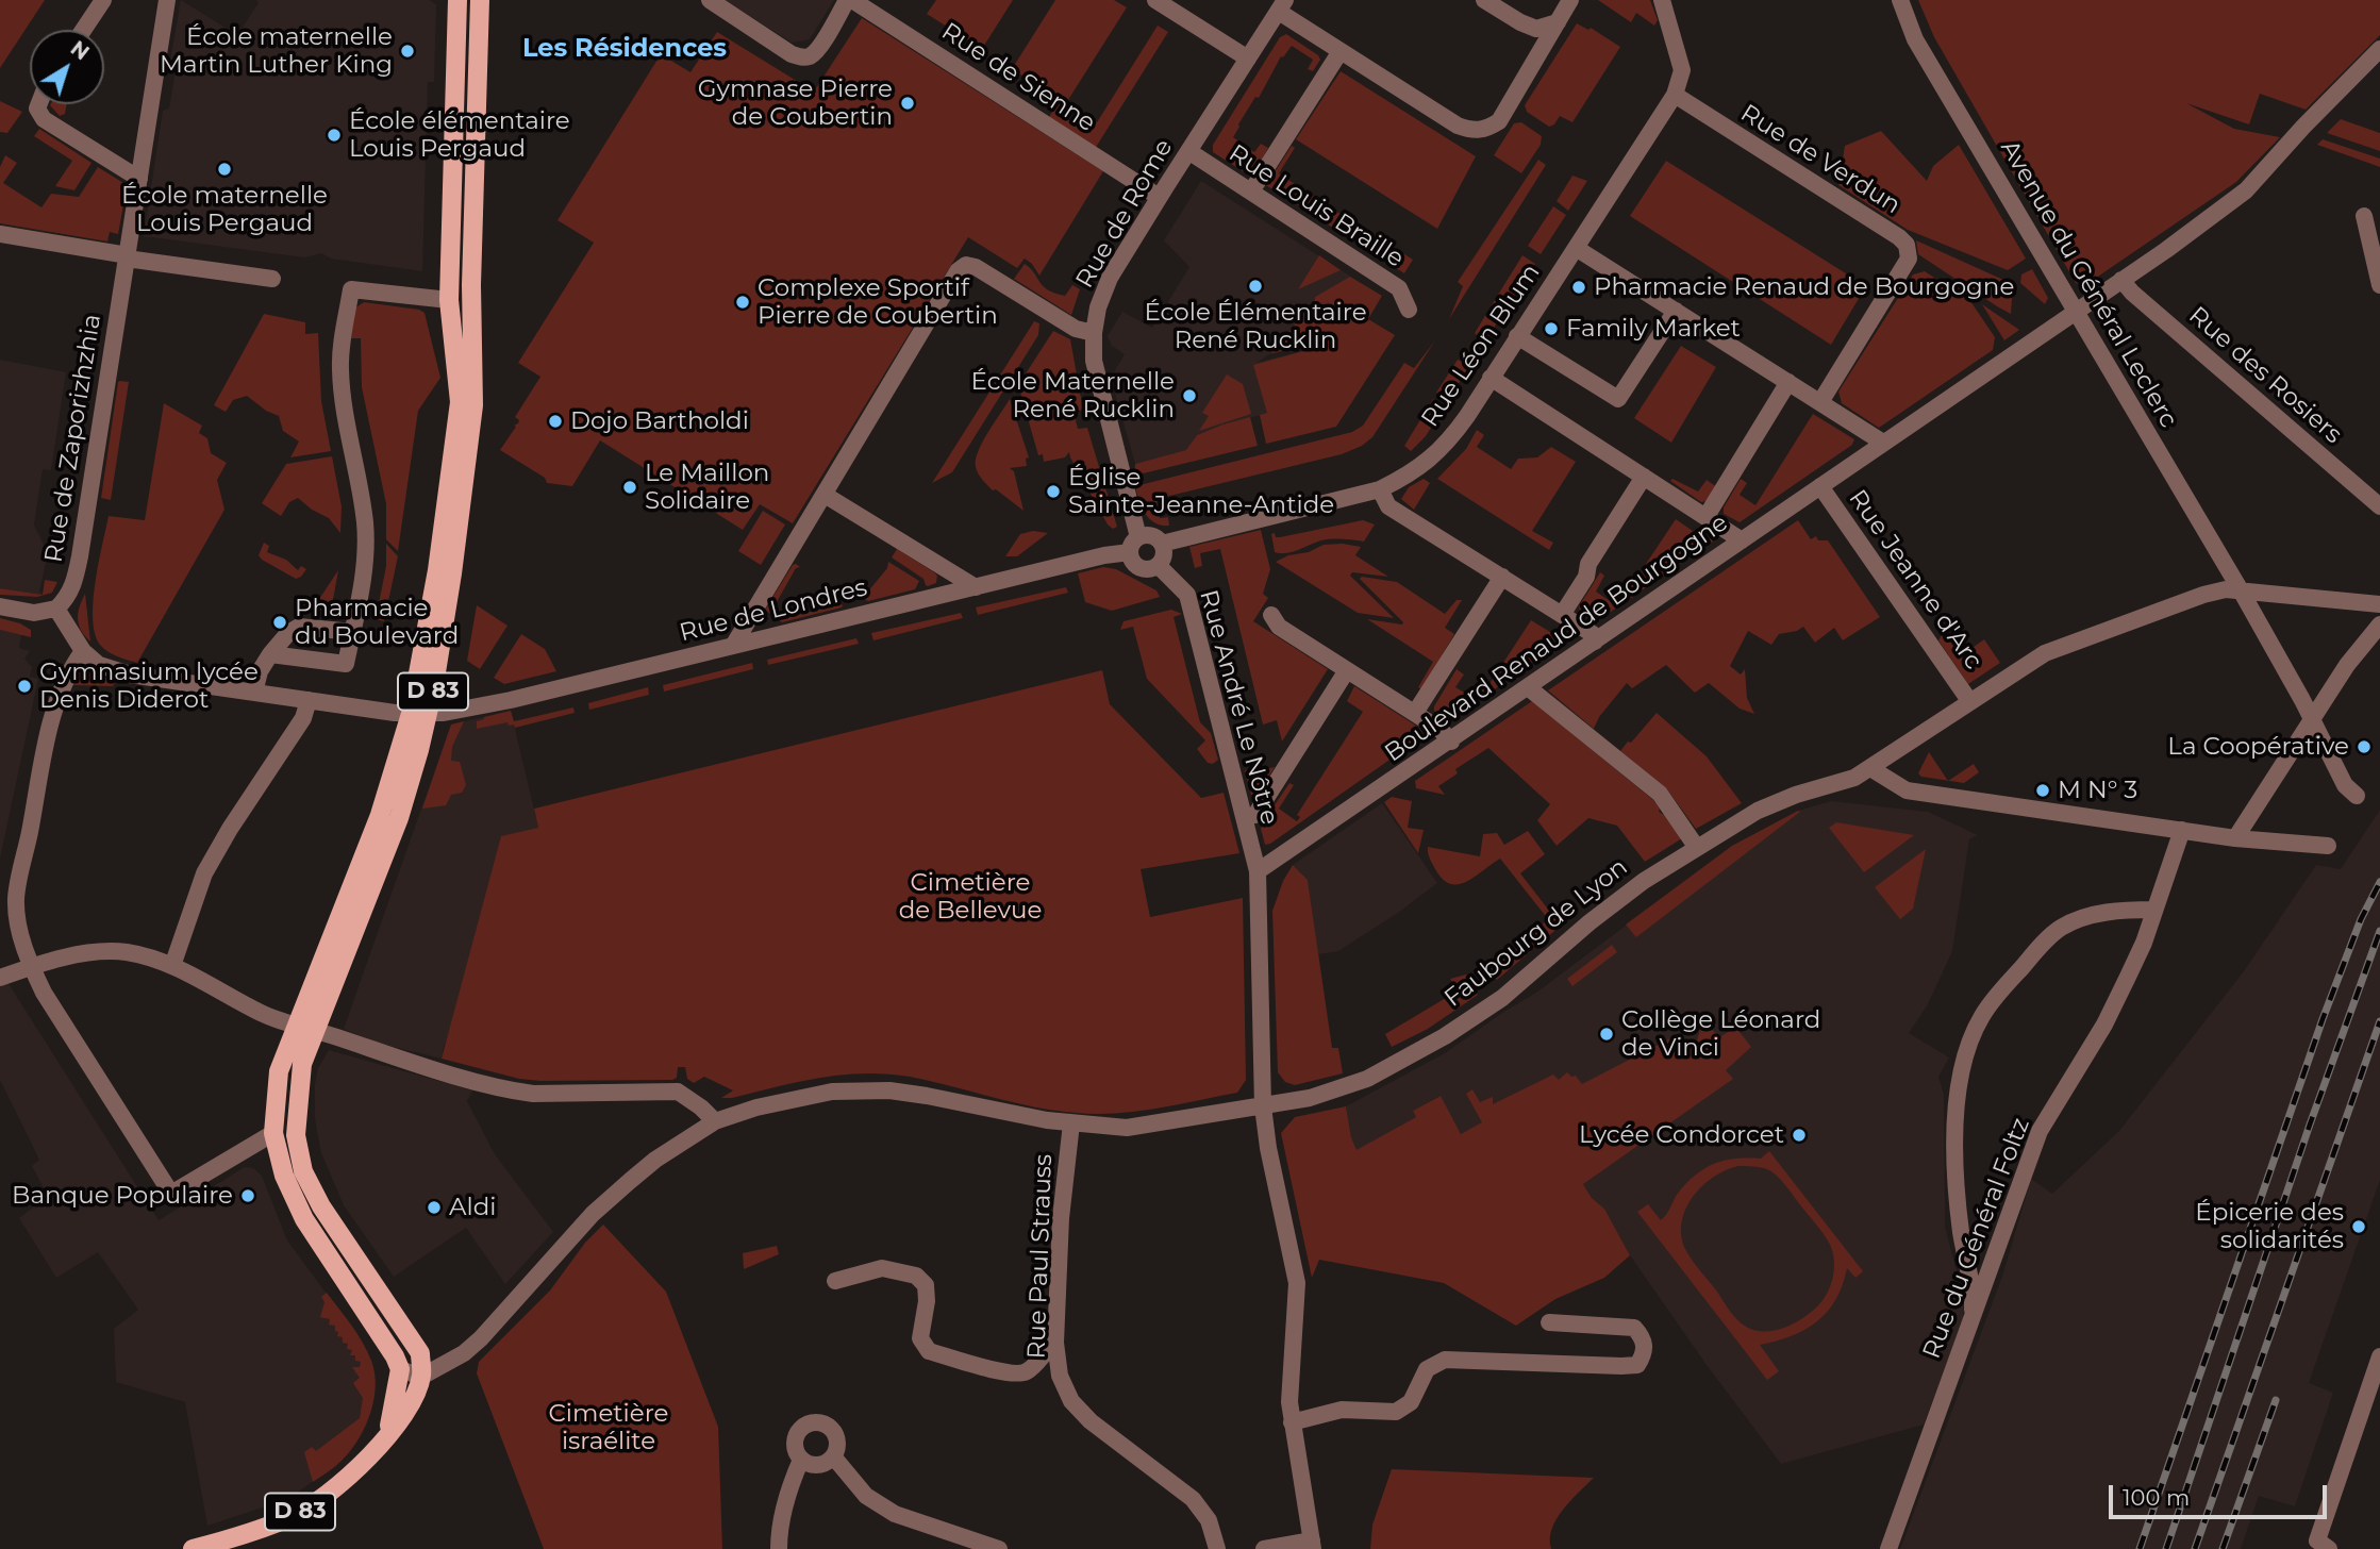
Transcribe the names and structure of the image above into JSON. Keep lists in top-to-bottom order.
{
  "streets": {
    "main road": ["D 83"],
    "street": [
      "Rue de Sienne",
      "Rue de Verdun",
      "Rue Louis Braille",
      "Rue de Rome",
      "Avenue du Général Leclerc",
      "Rue Léon Blum",
      "Rue des Rosiers",
      "Rue de Zaporizhzhia",
      "Rue Jeanne d'Arc",
      "Rue de Londres",
      "Boulevard Renaud de Bourgogne",
      "Rue André Le Nôtre",
      "Faubourg de Lyon",
      "Rue du Général Foltz",
      "Rue Paul Strauss"
    ]
  },
  "crossings": [
    ["Rue de Sienne", "Rue de Rome"],
    ["Rue de Verdun", "Rue Léon Blum"],
    ["Rue Louis Braille", "Rue de Rome"],
    ["Rue de Rome", "Rue Léon Blum"],
    ["Rue de Rome", "Rue de Londres"],
    ["Rue de Rome", "Rue André Le Nôtre"],
    ["Avenue du Général Leclerc", "Boulevard Renaud de Bourgogne"],
    ["Avenue du Général Leclerc", "Faubourg de Lyon"],
    ["Rue Léon Blum", "Rue de Londres"],
    ["Rue Léon Blum", "Rue André Le Nôtre"],
    ["Rue des Rosiers", "Boulevard Renaud de Bourgogne"],
    ["Rue Jeanne d'Arc", "Boulevard Renaud de Bourgogne"],
    ["Rue Jeanne d'Arc", "Faubourg de Lyon"],
    ["Rue de Londres", "D 83"],
    ["Rue de Londres", "Rue André Le Nôtre"],
    ["Boulevard Renaud de Bourgogne", "Rue André Le Nôtre"],
    ["D 83", "Faubourg de Lyon"],
    ["Faubourg de Lyon", "Rue Paul Strauss"]
  ],
  "districts": ["Les Résidences"],
  "parks": ["Cimetière de Bellevue", "Cimetière israélite"],
  "places": [
    "École maternelle Martin Luther King",
    "Gymnase Pierre de Coubertin",
    "École élémentaire Louis Pergaud",
    "École maternelle Louis Pergaud",
    "École Élémentaire René Rucklin",
    "Pharmacie Renaud de Bourgogne",
    "Complexe Sportif Pierre de Coubertin",
    "Family Market",
    "École Maternelle René Rucklin",
    "Dojo Bartholdi",
    "Le Maillon Solidaire",
    "Église Sainte-Jeanne-Antide",
    "Pharmacie du Boulevard",
    "Gymnasium lycée Denis Diderot",
    "La Coopérative",
    "M N° 3",
    "Collège Léonard de Vinci",
    "Lycée Condorcet",
    "Banque Populaire",
    "Aldi",
    "Épicerie des solidarités"
  ],
  "scale_bar": "100 m",
  "north": "top right"
}
